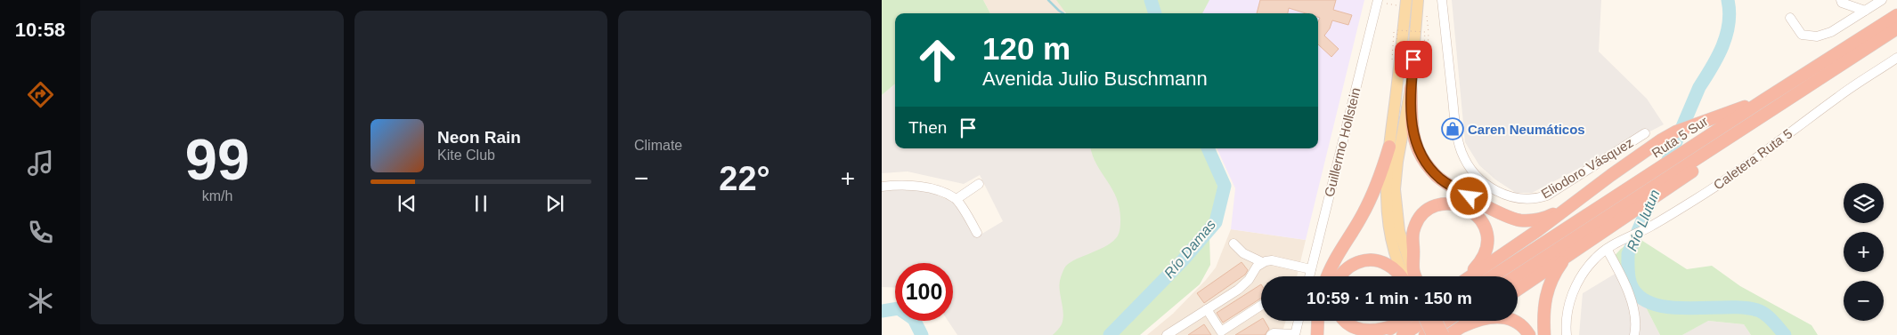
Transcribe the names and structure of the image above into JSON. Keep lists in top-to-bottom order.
{
  "streets": {
    "highway": ["Ruta 5 Sur"],
    "street": ["Guillermo Hollstein", "Caletera Ruta 5", "Eliodoro Vásquez"]
  },
  "water": ["Río Llutun", "Río Damas"],
  "places": {
    "shop": ["Caren Neumáticos"]
  },
  "page": {
    "tabs": "10:58",
    "tile": [
      ["99", "km/h"],
      "Climate"
    ],
    "turn": ["120 m", "Avenida Julio Buschmann"],
    "then": "Then",
    "song": ["Neon Rain", "Kite Club"],
    "heat": ["−", "22°", "+"],
    "map_buttons": ["+", "−"],
    "limit": "100",
    "trip": "10:59 · 1 min · 150 m"
  }
}
